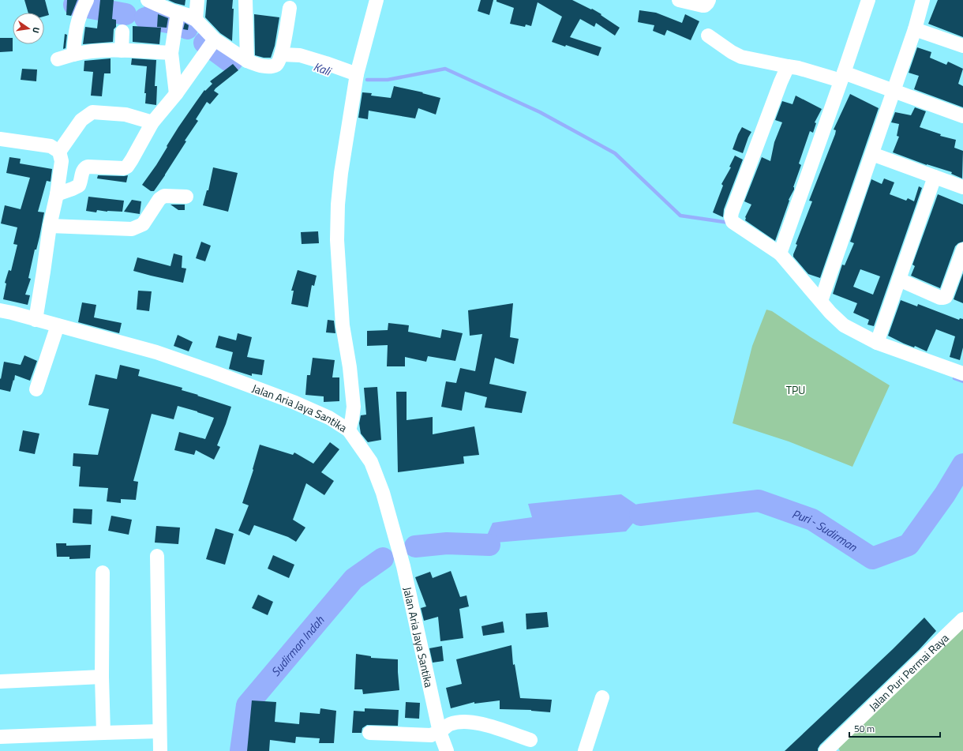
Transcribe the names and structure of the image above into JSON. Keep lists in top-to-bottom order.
{
  "streets": {
    "street": ["Jalan Aria Jaya Santika", "Jalan Puri Permai Raya"]
  },
  "water": ["Kali", "Puri - Sudirman", "Sudirman Indah"],
  "parks": ["TPU"],
  "scale_bar": "50 m",
  "north": "right"
}
